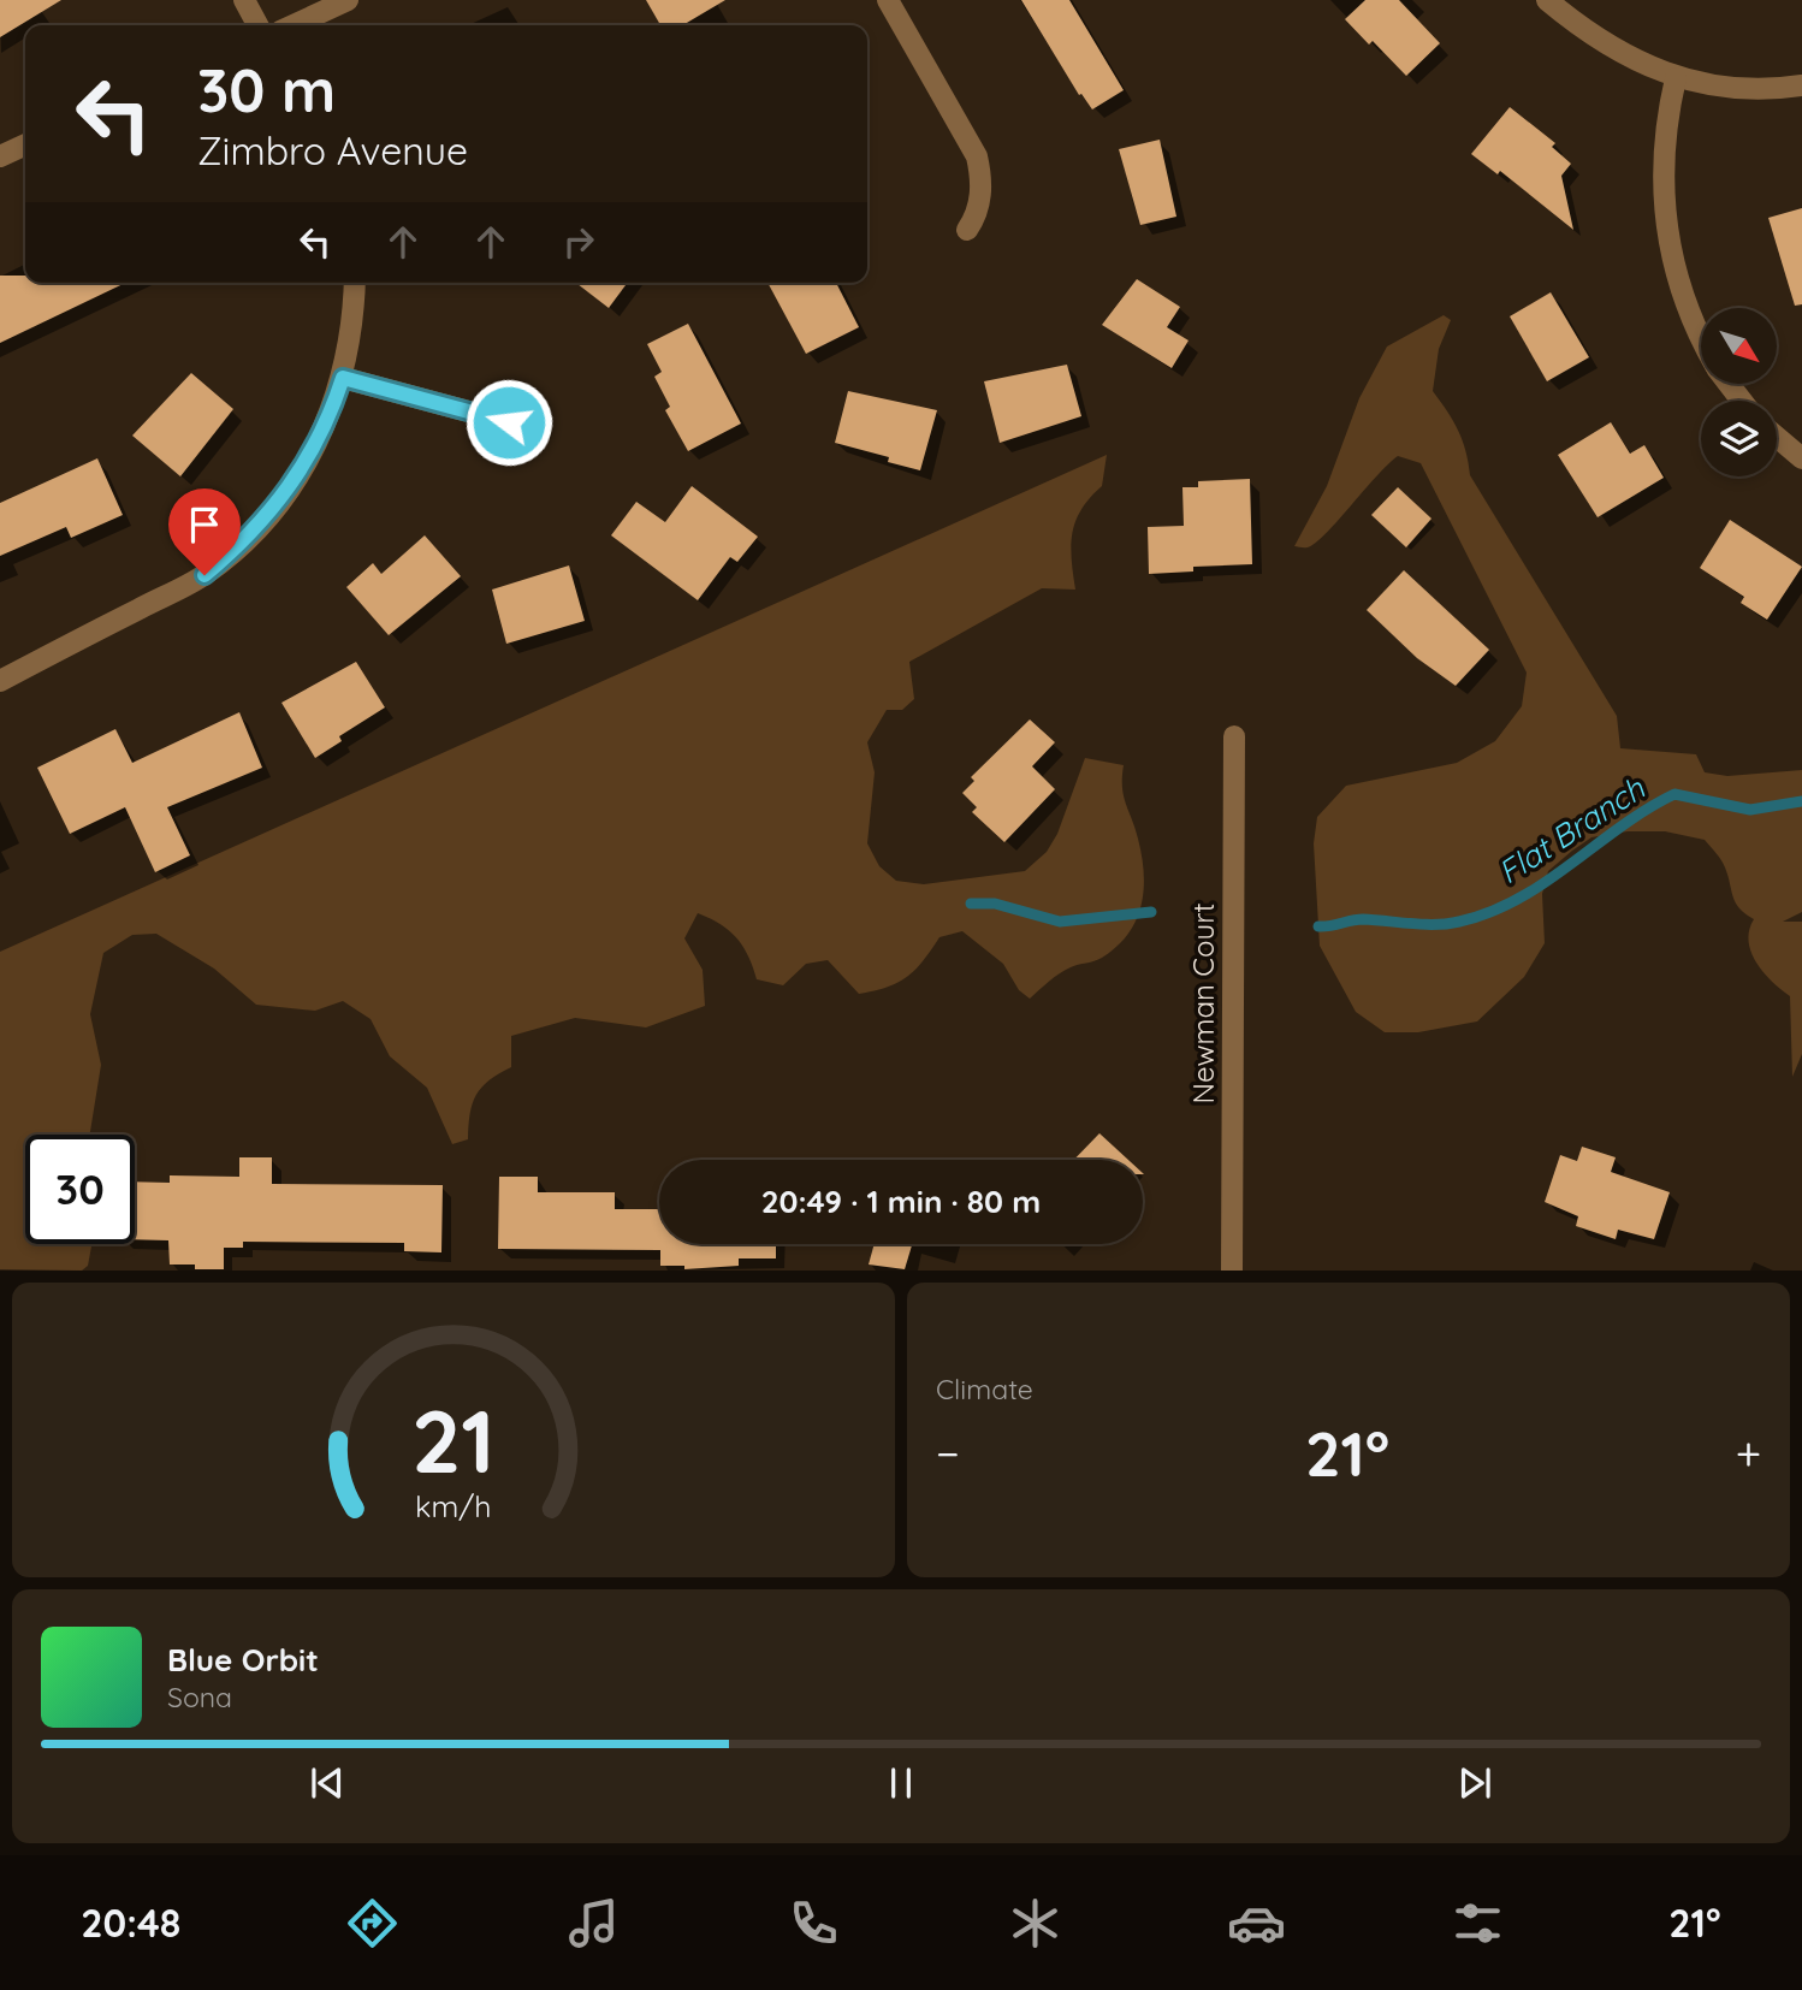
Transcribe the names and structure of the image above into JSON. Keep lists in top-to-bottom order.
{
  "streets": {
    "street": ["Newman Court"]
  },
  "water": ["Flat Branch"],
  "north": "bottom right",
  "page": {
    "turn": ["30 m", "Zimbro Avenue"],
    "limit": "30",
    "trip": "20:49 · 1 min · 80 m",
    "tile": "Climate",
    "heat": ["−", "21°", "+"],
    "song": ["Blue Orbit", "Sona"],
    "tabs": ["20:48", "21°"],
    "gauge": ["21", "km/h"]
  }
}
